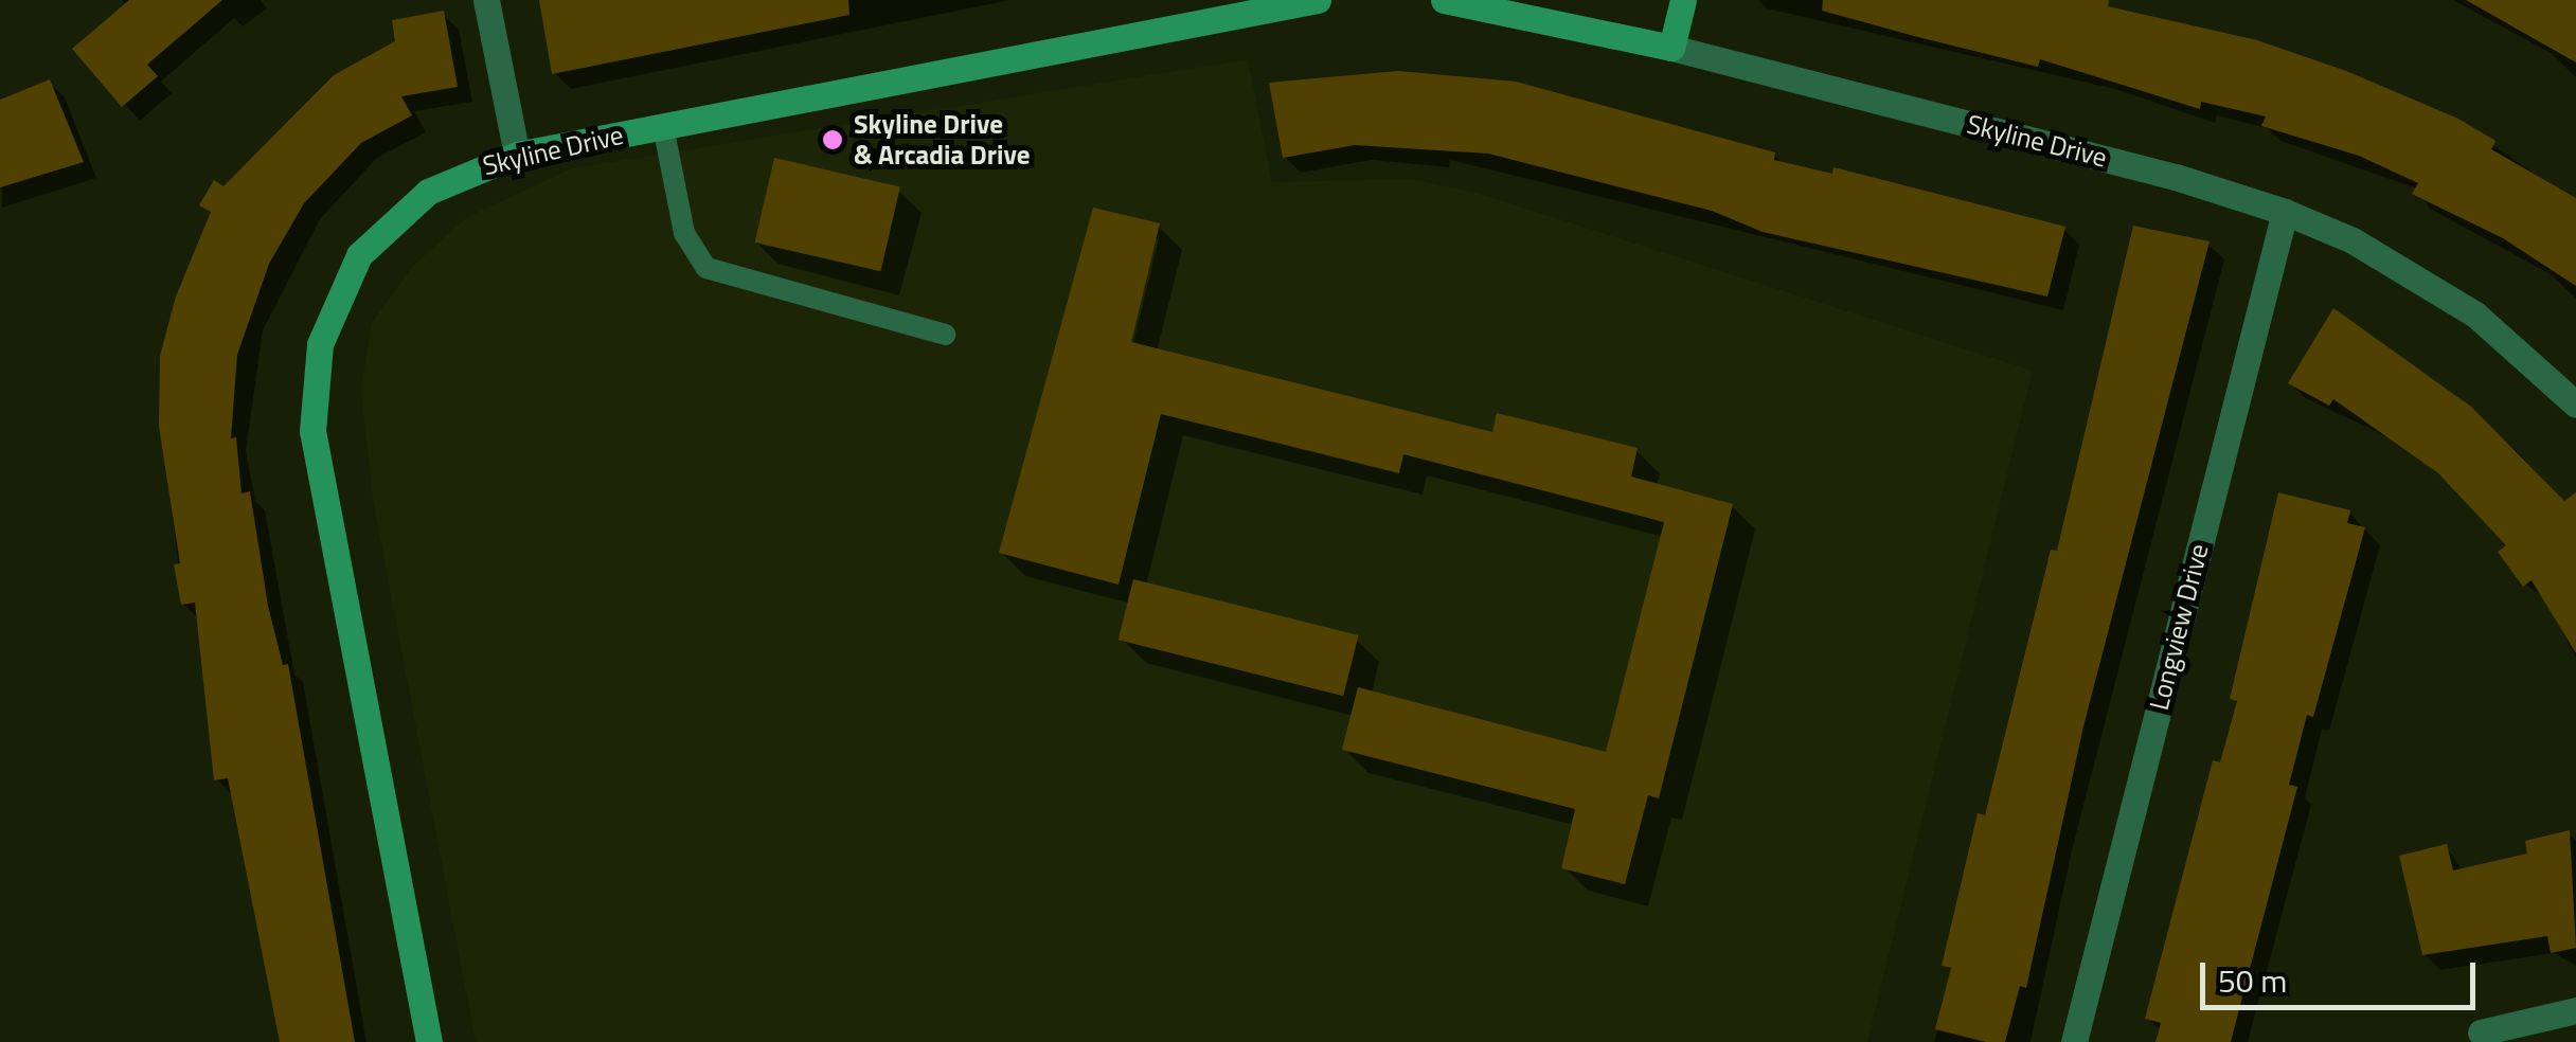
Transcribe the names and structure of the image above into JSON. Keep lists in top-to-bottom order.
{
  "streets": {
    "street": ["Skyline Drive", "Longview Drive"]
  },
  "crossings": [
    ["Skyline Drive", "Longview Drive"]
  ],
  "places": ["Skyline Drive & Arcadia Drive"],
  "scale_bar": "50 m"
}
